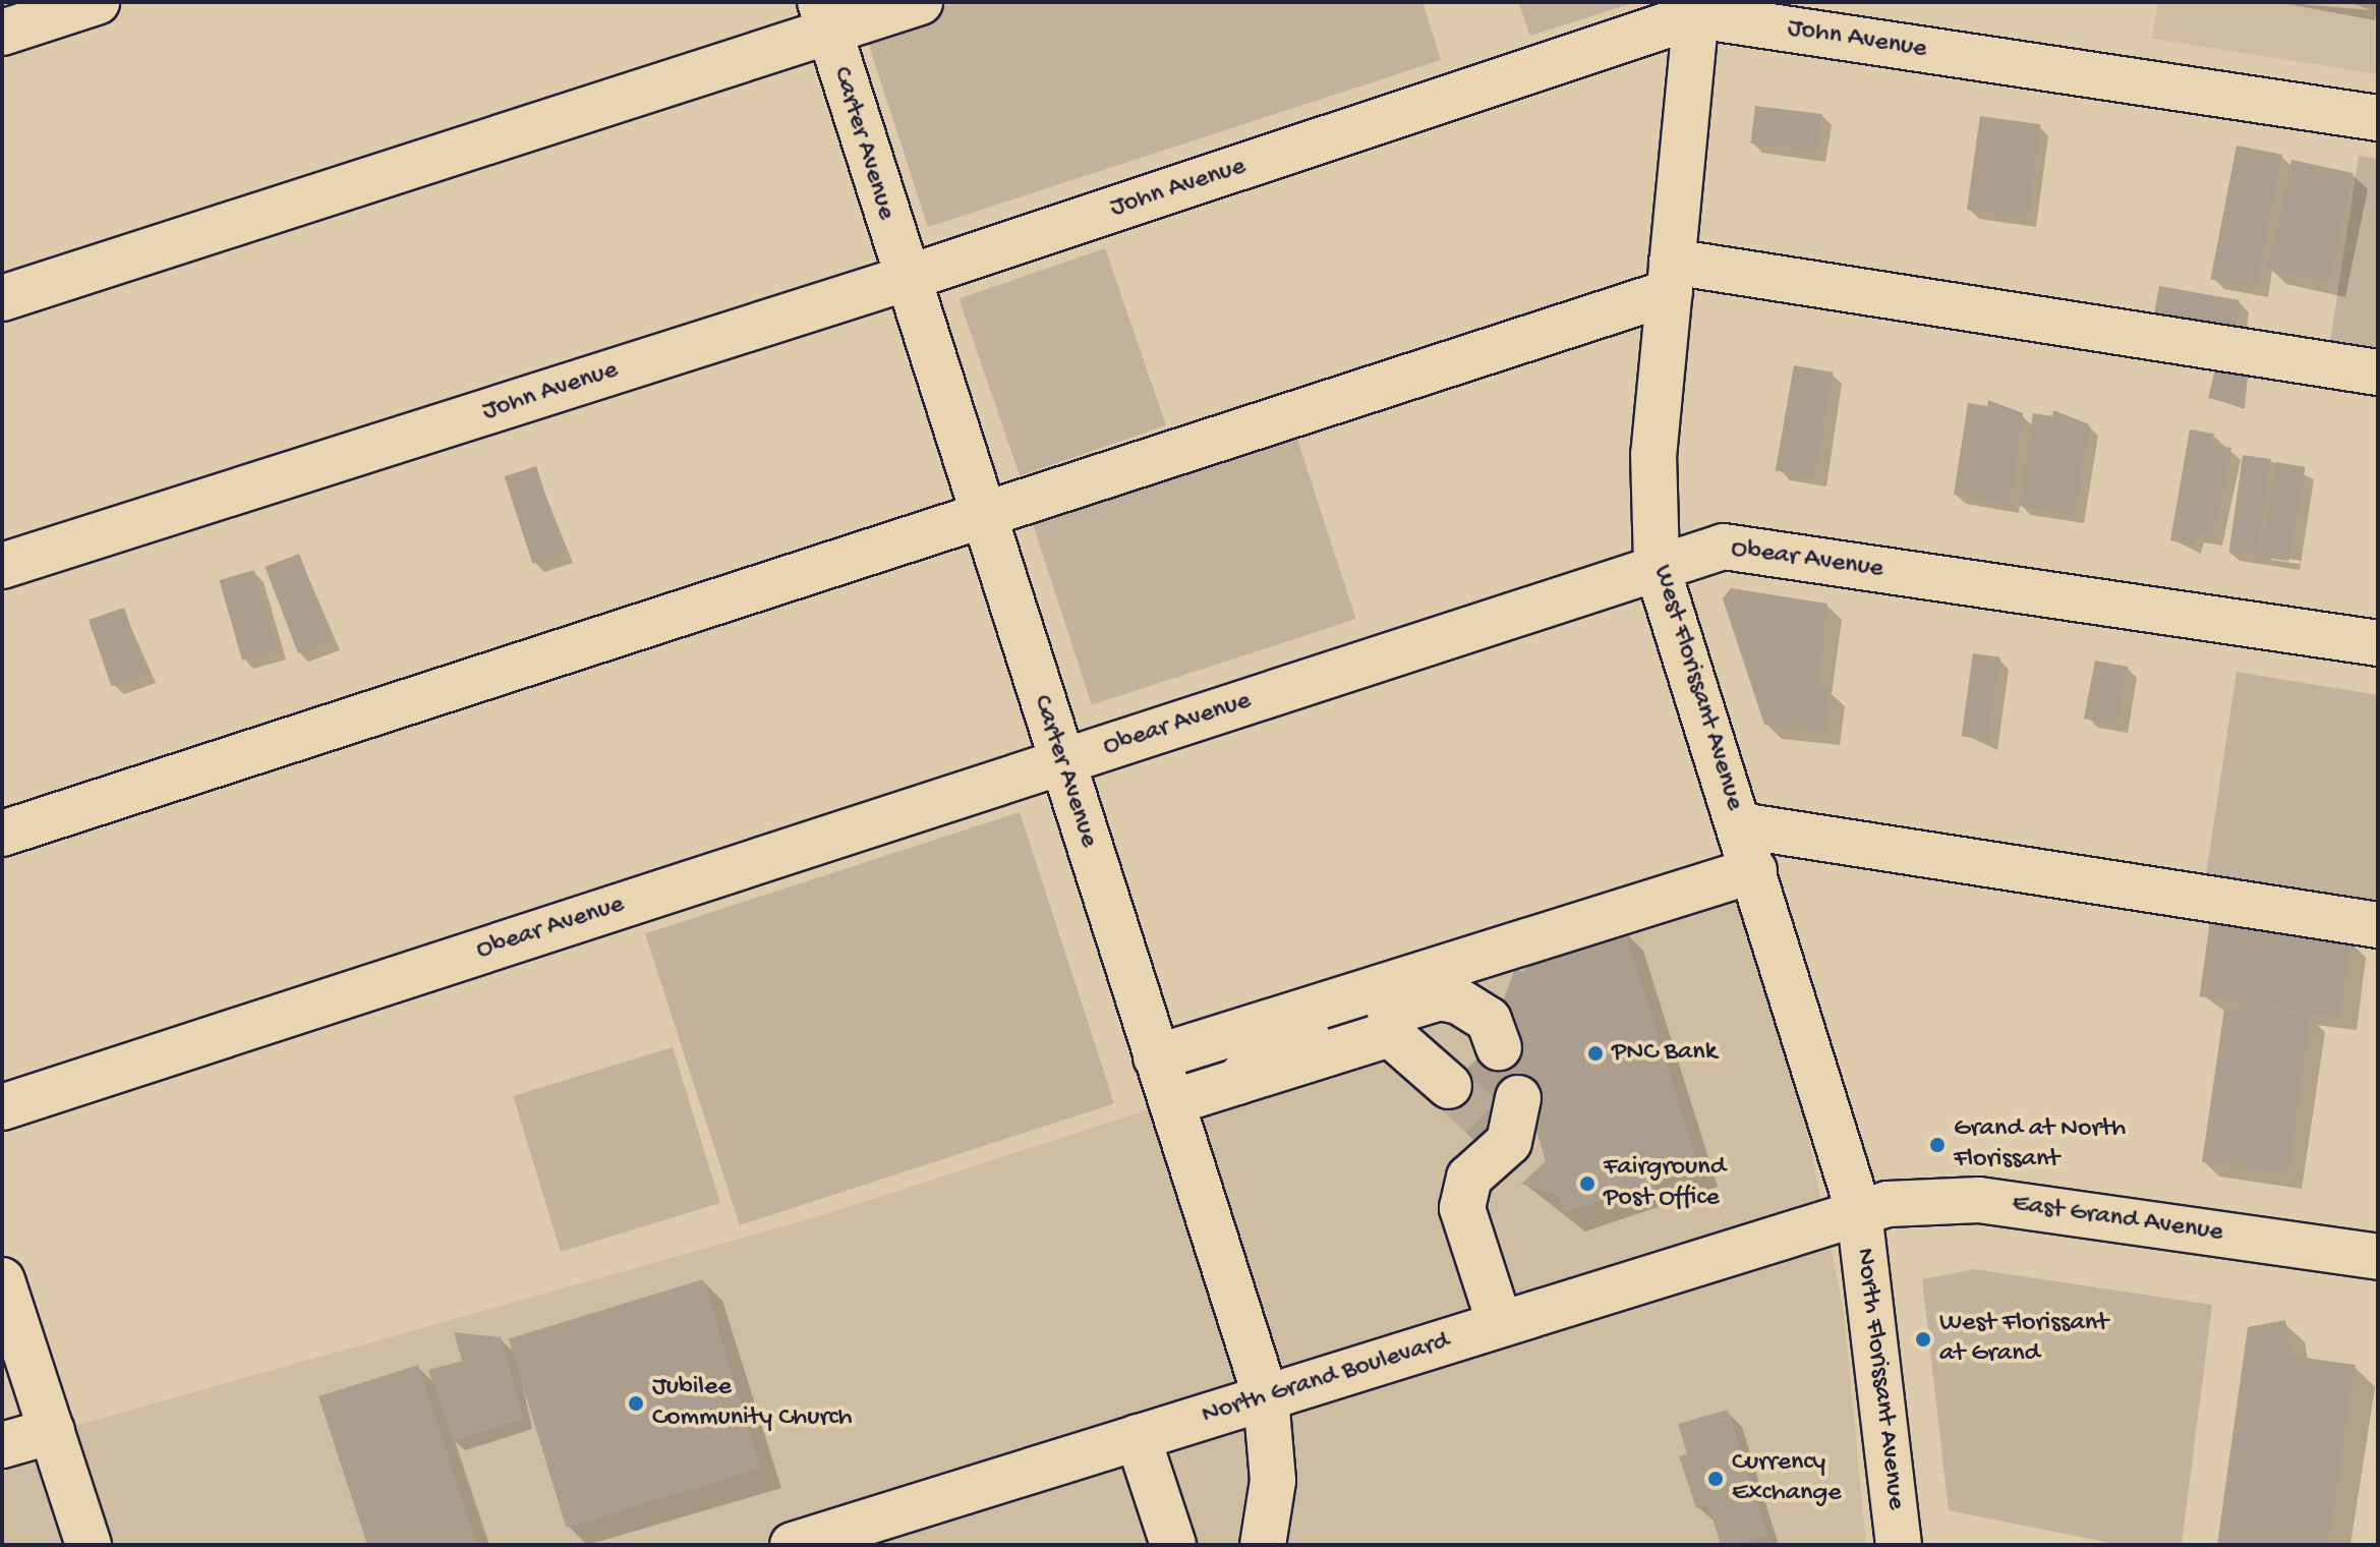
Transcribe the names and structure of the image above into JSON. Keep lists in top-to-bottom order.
{
  "streets": {
    "street": [
      "John Avenue",
      "Carter Avenue",
      "Obear Avenue",
      "West Florissant Avenue",
      "East Grand Avenue",
      "North Grand Boulevard",
      "North Florissant Avenue"
    ]
  },
  "crossings": [
    ["John Avenue", "Carter Avenue"],
    ["John Avenue", "West Florissant Avenue"],
    ["Carter Avenue", "Obear Avenue"],
    ["Carter Avenue", "North Grand Boulevard"],
    ["Obear Avenue", "West Florissant Avenue"],
    ["West Florissant Avenue", "East Grand Avenue"],
    ["West Florissant Avenue", "North Grand Boulevard"],
    ["West Florissant Avenue", "North Florissant Avenue"],
    ["East Grand Avenue", "North Grand Boulevard"],
    ["East Grand Avenue", "North Florissant Avenue"],
    ["North Grand Boulevard", "North Florissant Avenue"]
  ],
  "places": [
    "PNC Bank",
    "Grand at North Florissant",
    "Fairground Post Office",
    "West Florissant at Grand",
    "Jubilee Community Church",
    "Currency Exchange"
  ]
}
